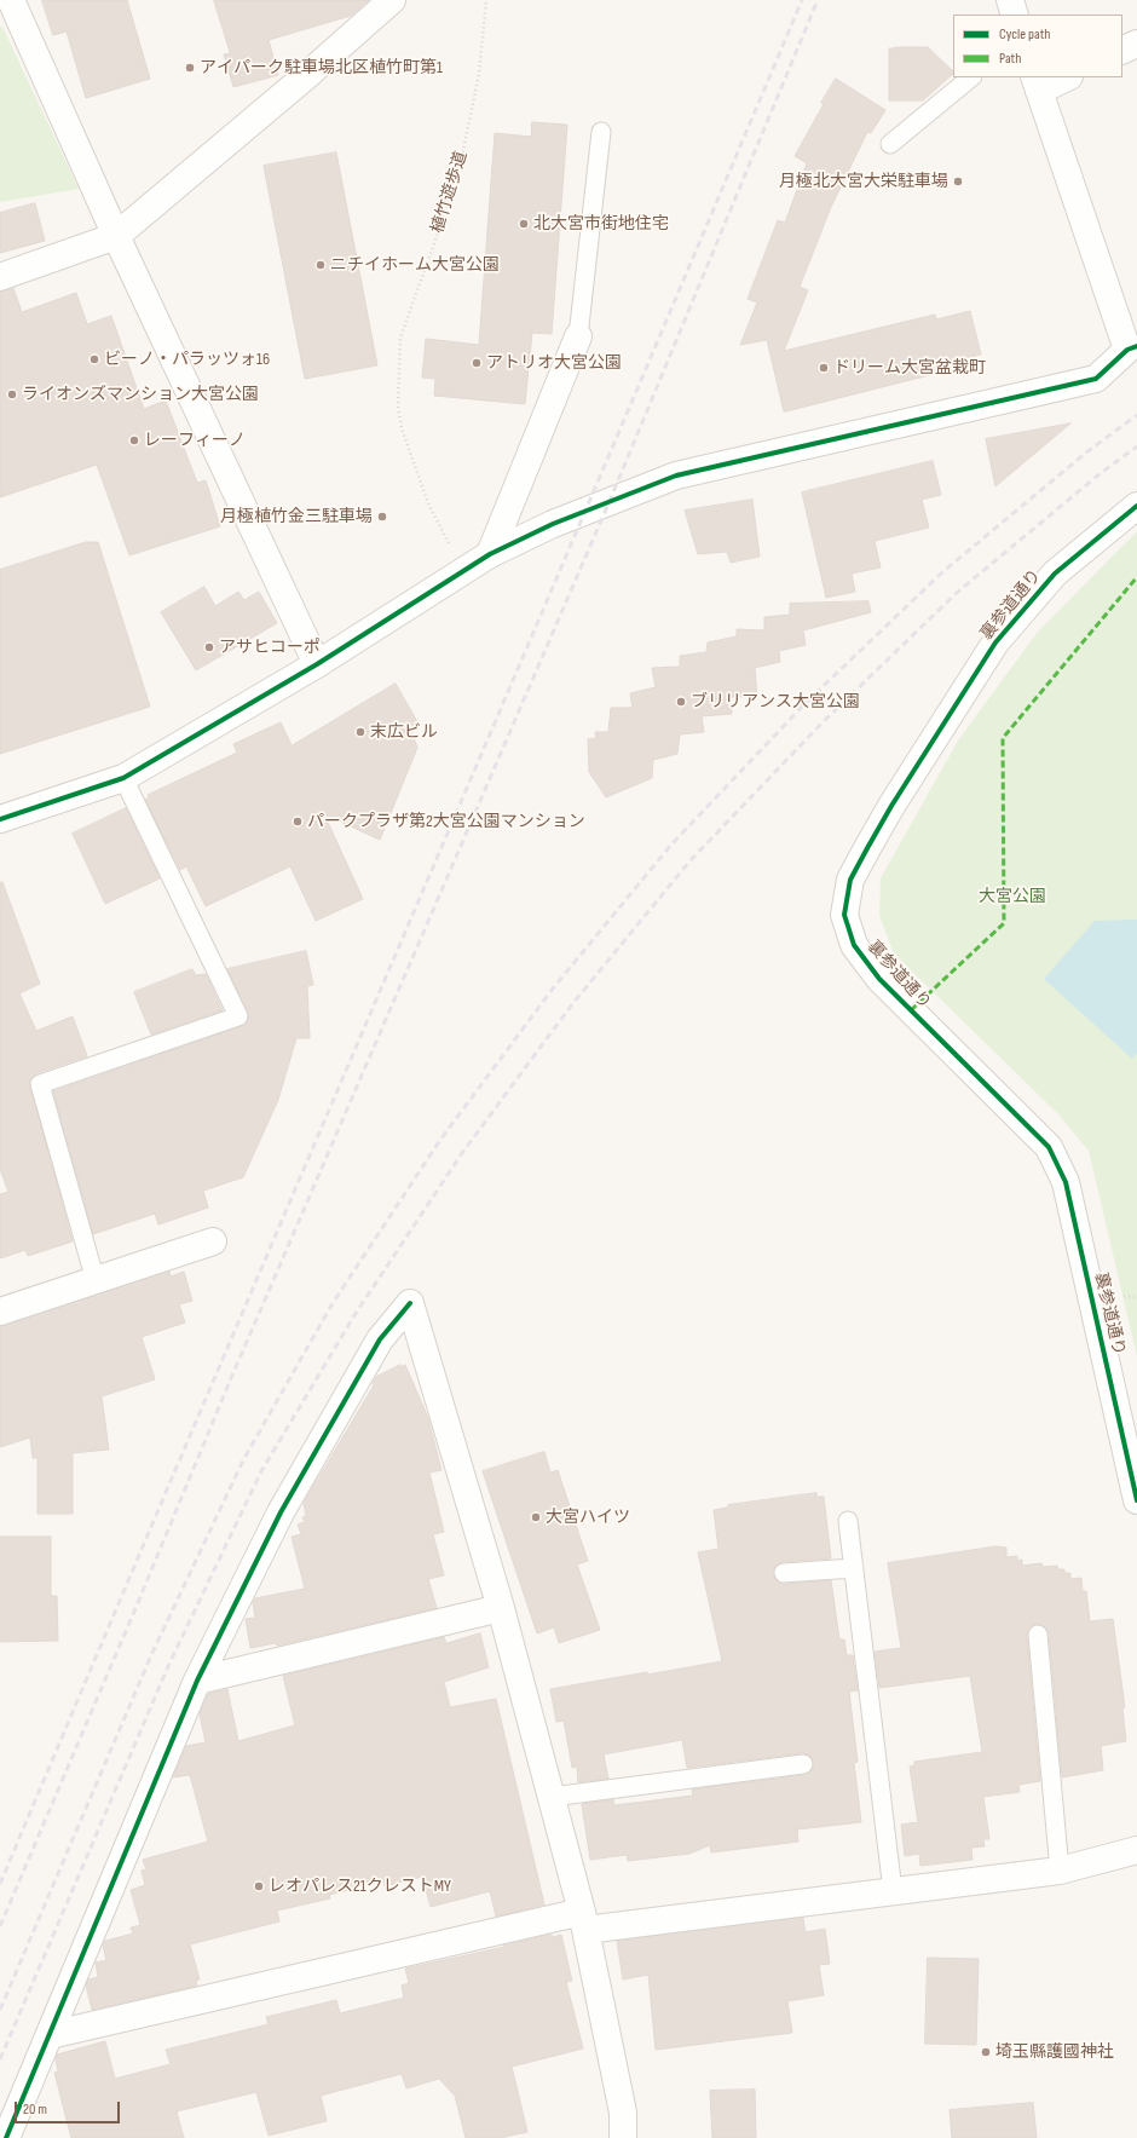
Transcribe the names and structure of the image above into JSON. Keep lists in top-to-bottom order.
{
  "streets": {
    "street": ["裏参道通り"],
    "path": ["植竹遊歩道"]
  },
  "parks": ["大宮公園"],
  "places": [
    "アイパーク駐車場北区植竹町第1",
    "月極北大宮大栄駐車場",
    "北大宮市街地住宅",
    "ニチイホーム大宮公園",
    "ビーノ・パラッツォ16",
    "アトリオ大宮公園",
    "ドリーム大宮盆栽町",
    "ライオンズマンション大宮公園",
    "レーフィーノ",
    "月極植竹金三駐車場",
    "アサヒコーポ",
    "ブリリアンス大宮公園",
    "末広ビル",
    "パークプラザ第2大宮公園マンション",
    "大宮ハイツ",
    "レオパレス21クレストMY",
    "埼玉縣護國神社"
  ],
  "legend": ["Cycle path", "Path"],
  "scale_bar": "20 m"
}
